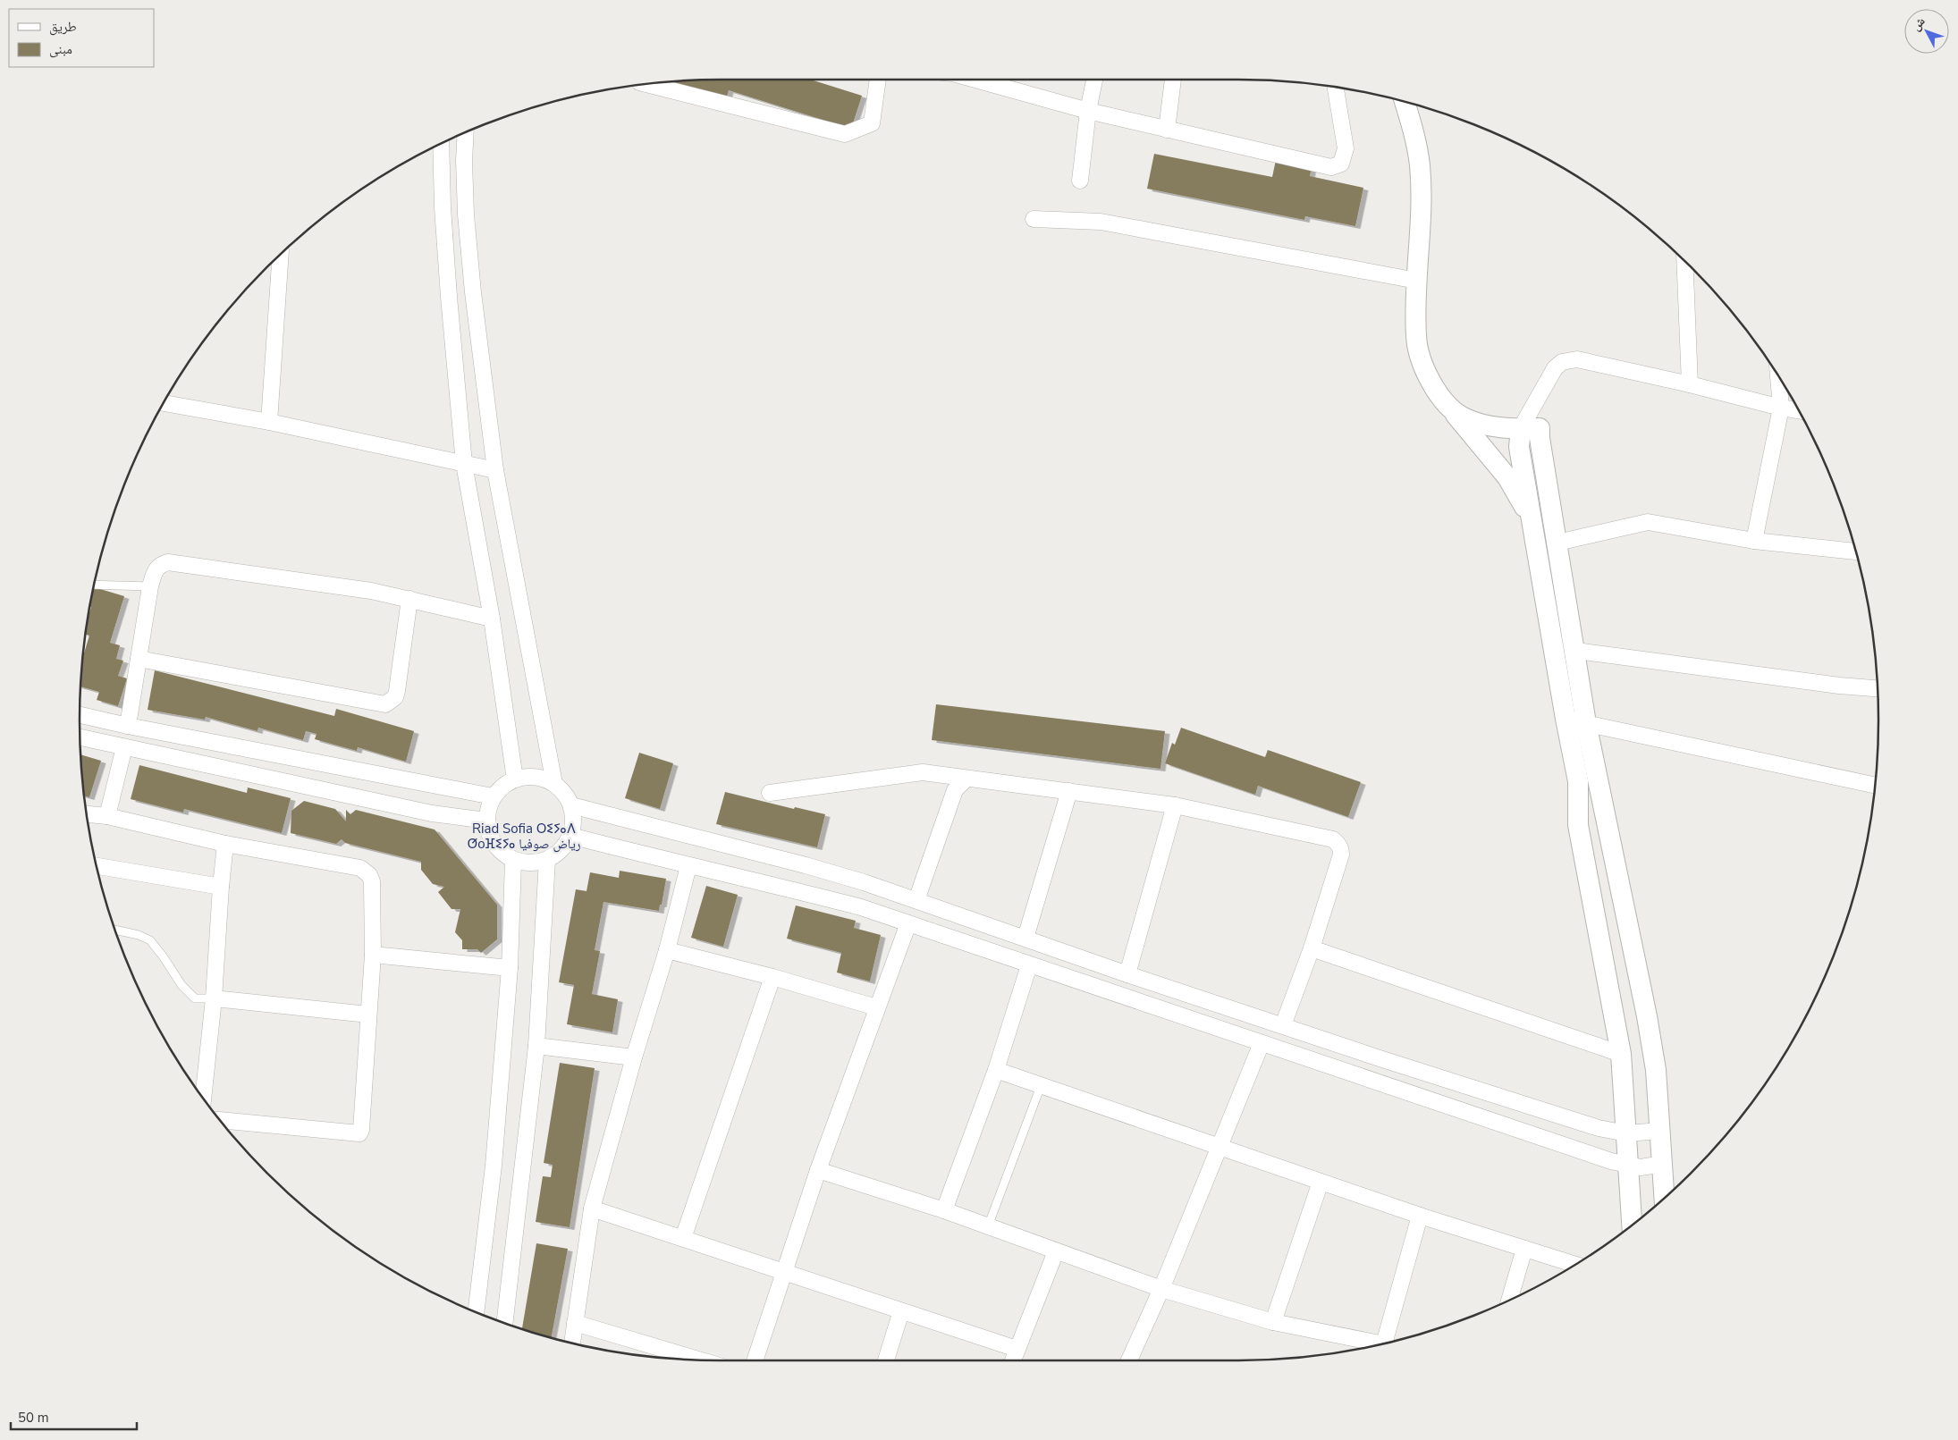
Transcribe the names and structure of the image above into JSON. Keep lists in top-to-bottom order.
{
  "districts": ["Riad Sofia ⵔⵉⵢⴰⴷ ⵚoⴼⵉⵢⴰ رياض صوفيا"],
  "legend": ["طريق", "مبنى"],
  "scale_bar": "50 m",
  "north": "top left"
}
